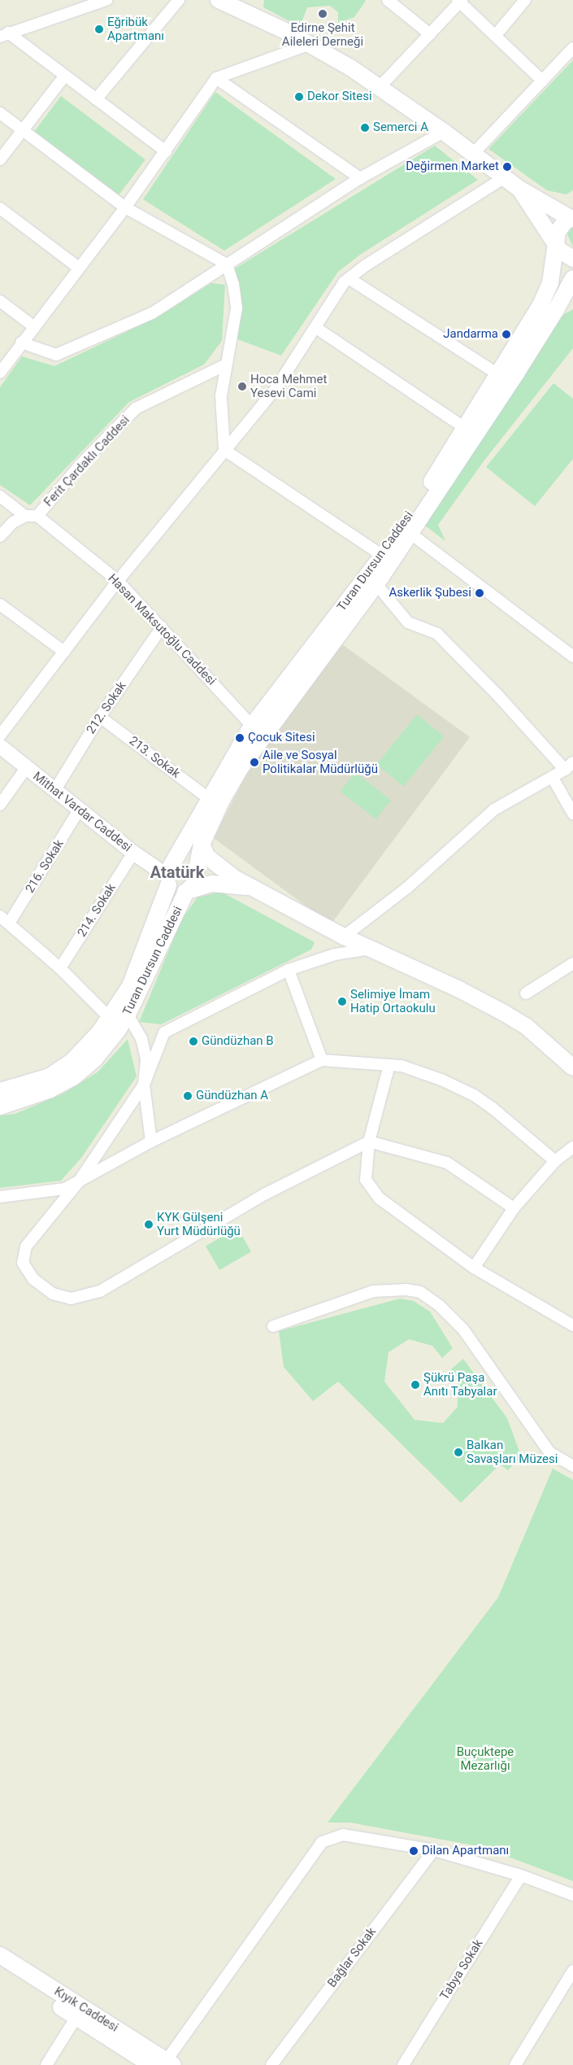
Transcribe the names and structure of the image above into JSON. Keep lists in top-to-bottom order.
{
  "streets": {
    "main road": ["Turan Dursun Caddesi", "Kıyık Caddesi"],
    "street": [
      "Ferit Çardaklı Caddesi",
      "Hasan Maksutoğlu Caddesi",
      "212. Sokak",
      "213. Sokak",
      "Mithat Vardar Caddesi",
      "216. Sokak",
      "214. Sokak",
      "Bağlar Sokak",
      "Tabya Sokak"
    ]
  },
  "crossings": [
    ["Ferit Çardaklı Caddesi", "Hasan Maksutoğlu Caddesi"],
    ["Turan Dursun Caddesi", "Hasan Maksutoğlu Caddesi"],
    ["Turan Dursun Caddesi", "213. Sokak"],
    ["Turan Dursun Caddesi", "Mithat Vardar Caddesi"],
    ["Hasan Maksutoğlu Caddesi", "212. Sokak"],
    ["212. Sokak", "213. Sokak"],
    ["212. Sokak", "Mithat Vardar Caddesi"],
    ["Mithat Vardar Caddesi", "216. Sokak"],
    ["Mithat Vardar Caddesi", "214. Sokak"]
  ],
  "districts": ["Atatürk"],
  "parks": ["Buçuktepe Mezarlığı"],
  "places": [
    "Edirne Şehit Aileleri Derneği",
    "Eğribük Apartmanı",
    "Dekor Sitesi",
    "Semerci A",
    "Değirmen Market",
    "Jandarma",
    "Hoca Mehmet Yesevi Cami",
    "Askerlik Şubesi",
    "Çocuk Sitesi",
    "Aile ve Sosyal Politikalar Müdürlüğü",
    "Selimiye İmam Hatip Ortaokulu",
    "Gündüzhan B",
    "Gündüzhan A",
    "KYK Gülşeni Yurt Müdürlüğü",
    "Şükrü Paşa Anıtı Tabyalar",
    "Balkan Savaşları Müzesi",
    "Dilan Apartmanı"
  ]
}
